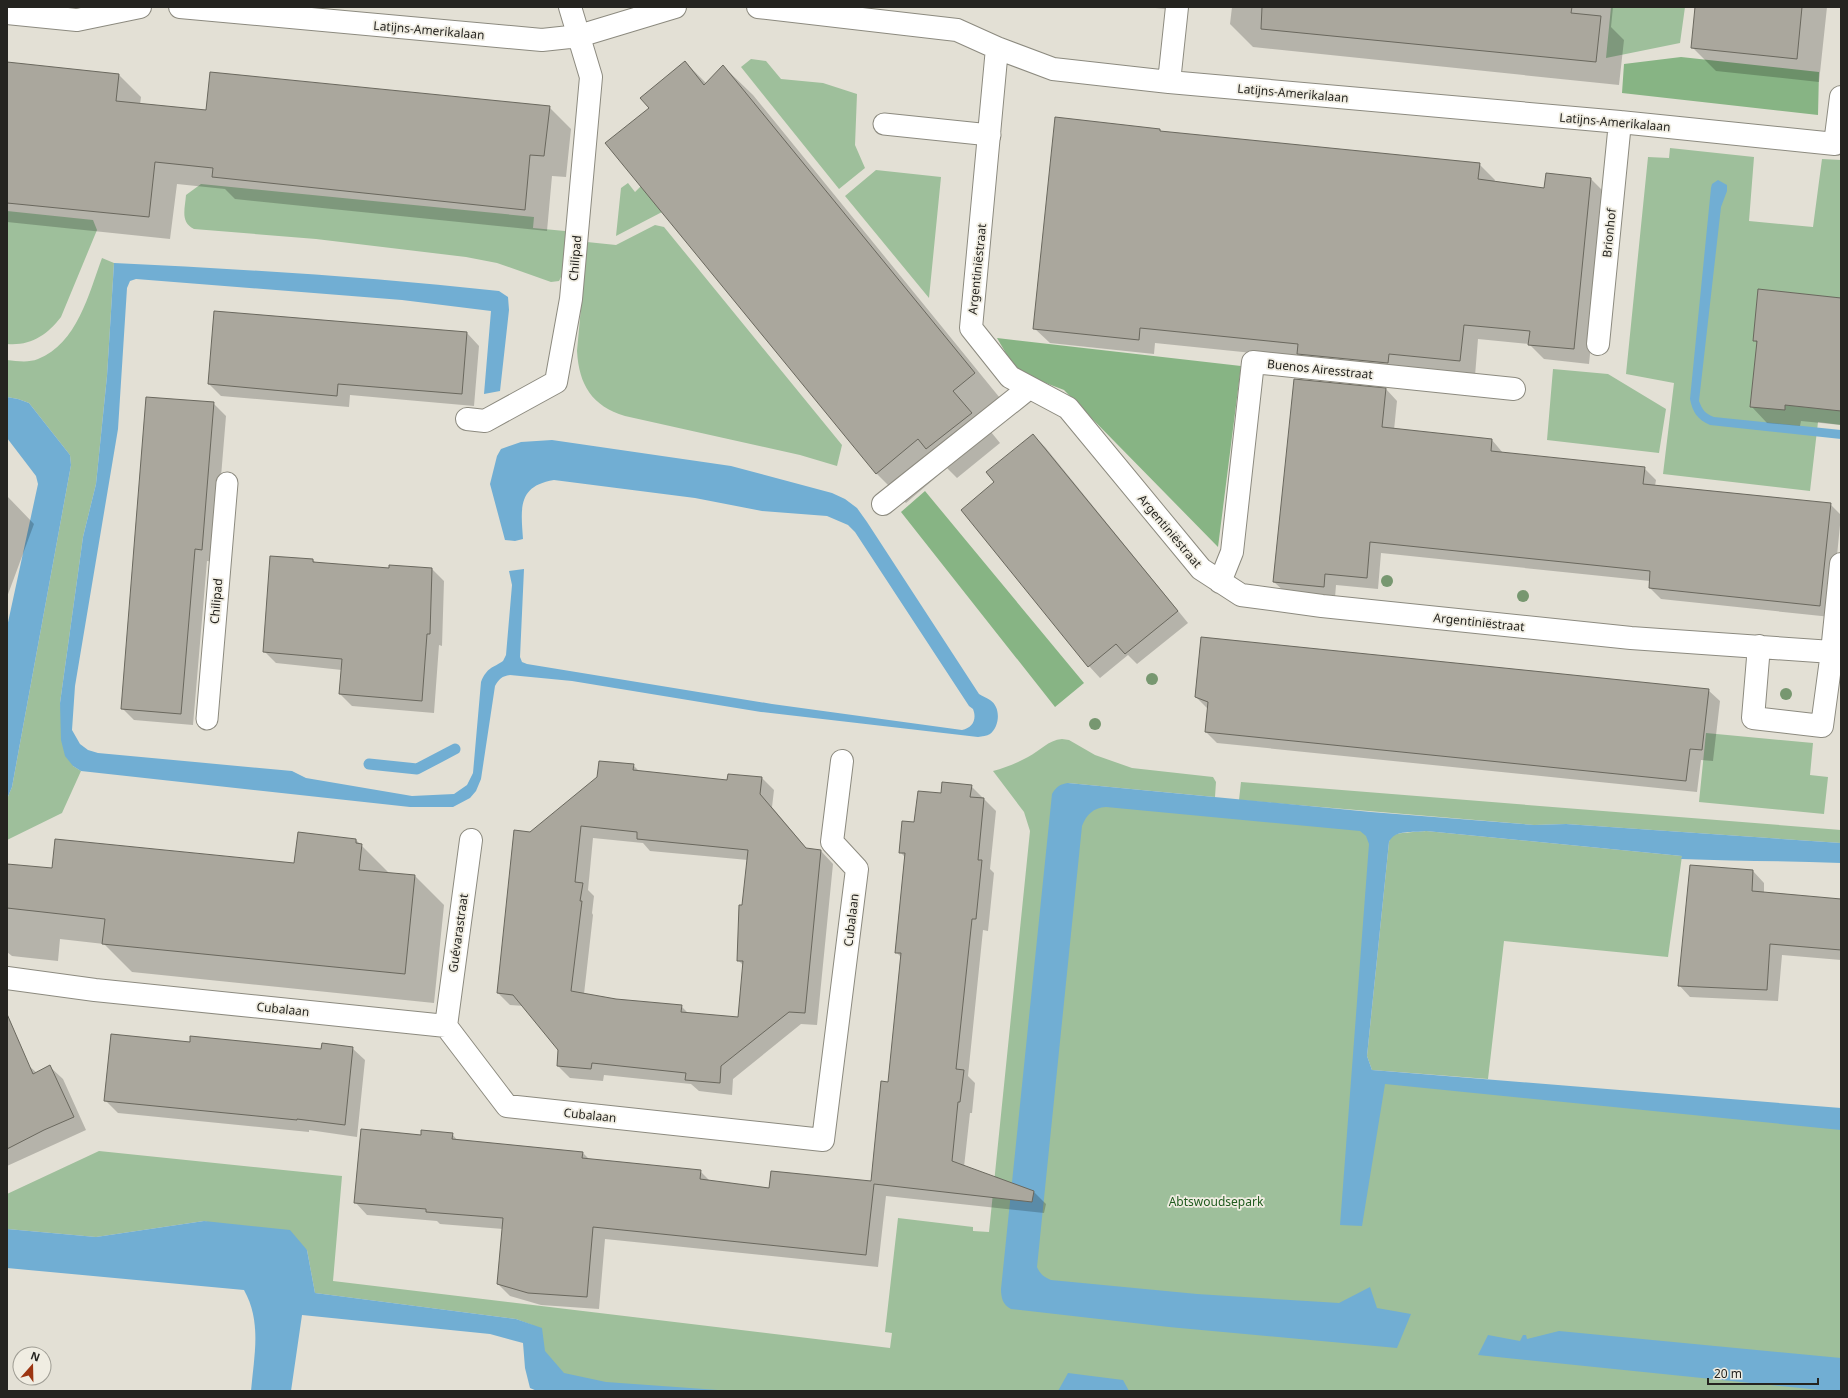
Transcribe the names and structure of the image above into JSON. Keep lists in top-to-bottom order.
{
  "streets": {
    "street": [
      "Latijns-Amerikalaan",
      "Brionhof",
      "Chilipad",
      "Argentiniëstraat",
      "Buenos Airesstraat",
      "Cubalaan",
      "Guévarastraat"
    ]
  },
  "crossings": [
    ["Latijns-Amerikalaan", "Brionhof"],
    ["Latijns-Amerikalaan", "Chilipad"],
    ["Latijns-Amerikalaan", "Argentiniëstraat"],
    ["Argentiniëstraat", "Buenos Airesstraat"],
    ["Cubalaan", "Guévarastraat"]
  ],
  "parks": ["Abtswoudsepark"],
  "scale_bar": "20 m",
  "north": "top"
}
